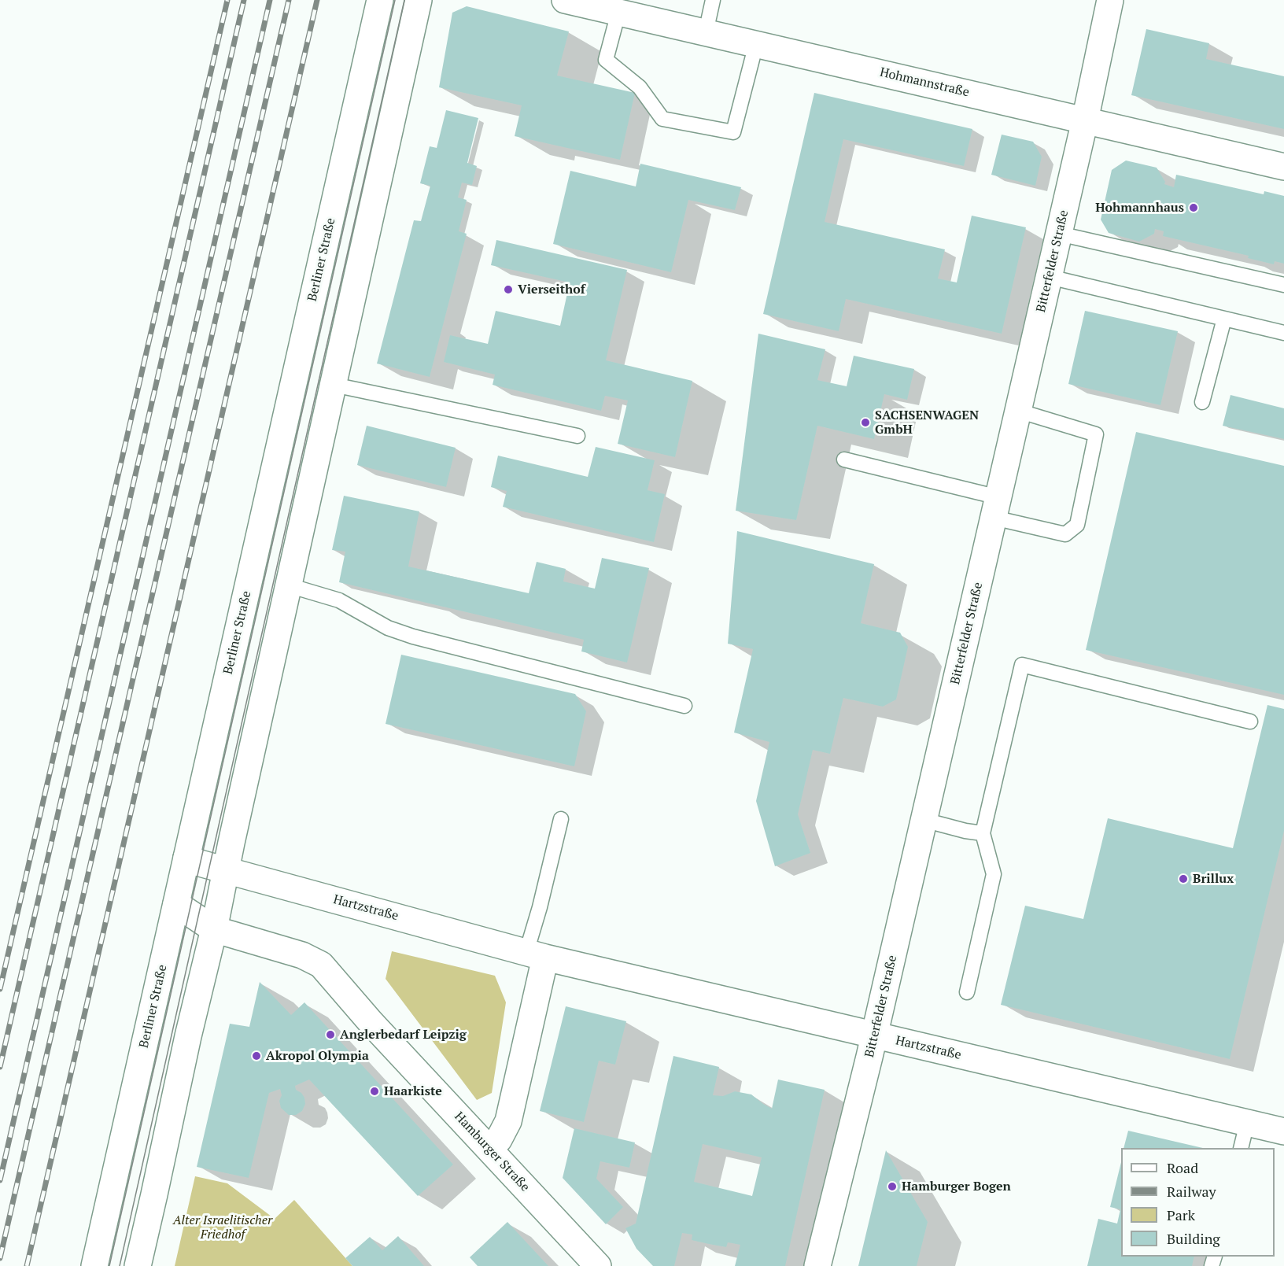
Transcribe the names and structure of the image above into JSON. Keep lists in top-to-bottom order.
{
  "streets": {
    "street": [
      "Hohmannstraße",
      "Berliner Straße",
      "Bitterfelder Straße",
      "Hartzstraße",
      "Hamburger Straße"
    ]
  },
  "crossings": [
    ["Hohmannstraße", "Bitterfelder Straße"],
    ["Berliner Straße", "Hartzstraße"],
    ["Berliner Straße", "Hamburger Straße"],
    ["Bitterfelder Straße", "Hartzstraße"]
  ],
  "parks": ["Alter Israelitischer Friedhof"],
  "places": [
    "Hohmannhaus",
    "Vierseithof",
    "SACHSENWAGEN GmbH",
    "Brillux",
    "Anglerbedarf Leipzig",
    "Akropol Olympia",
    "Haarkiste",
    "Hamburger Bogen"
  ],
  "legend": [
    "Road",
    "Railway",
    "Park",
    "Building"
  ]
}
